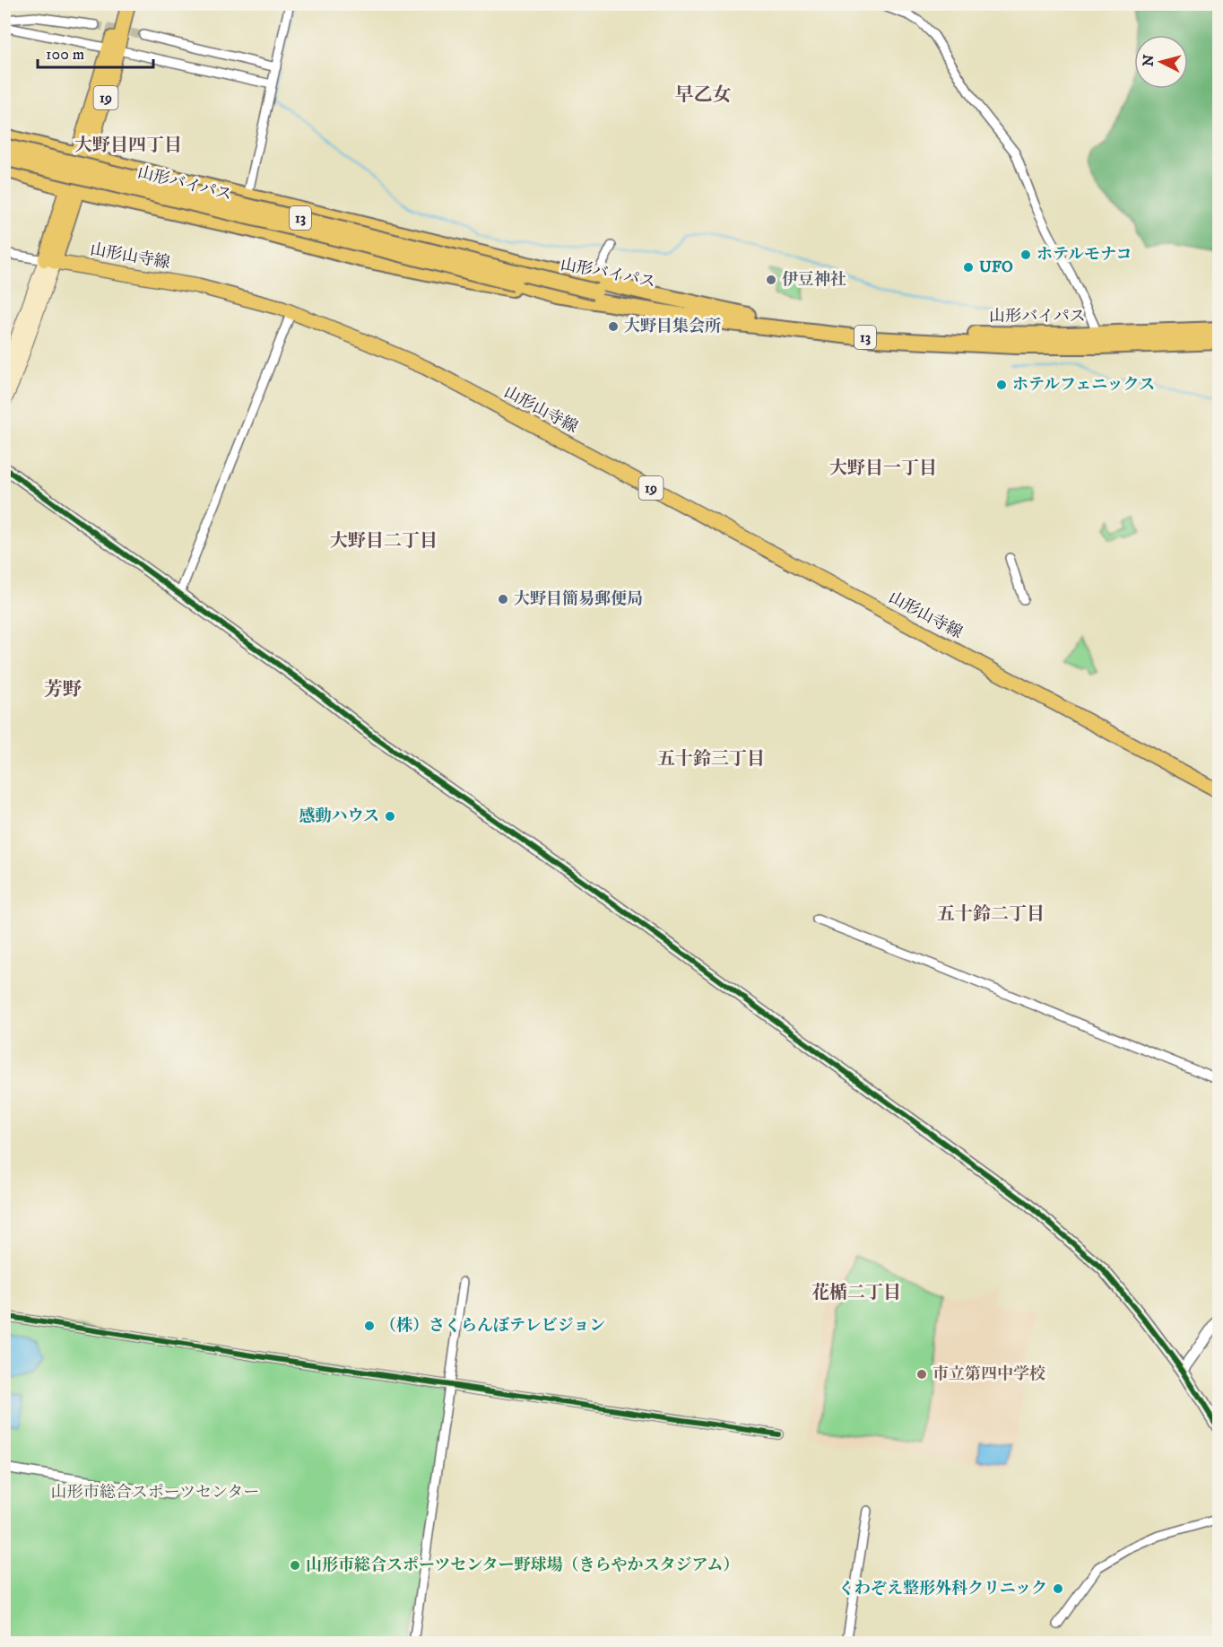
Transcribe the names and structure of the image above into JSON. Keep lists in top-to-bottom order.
{
  "streets": {
    "highway": ["山形バイパス", "13"],
    "main road": ["19", "山形山寺線"]
  },
  "crossings": [
    ["19", "山形山寺線"]
  ],
  "districts": [
    "早乙女",
    "大野目四丁目",
    "大野目一丁目",
    "大野目二丁目",
    "芳野",
    "五十鈴三丁目",
    "五十鈴二丁目",
    "花楯二丁目"
  ],
  "parks": ["山形市総合スポーツセンター"],
  "places": [
    "ホテルモナコ",
    "UFO",
    "伊豆神社",
    "大野目集会所",
    "ホテルフェニックス",
    "大野目簡易郵便局",
    "感動ハウス",
    "（株）さくらんぼテレビジョン",
    "市立第四中学校",
    "山形市総合スポーツセンター野球場（きらやかスタジアム）",
    "くわぞえ整形外科クリニック"
  ],
  "scale_bar": "100 m",
  "north": "left"
}
